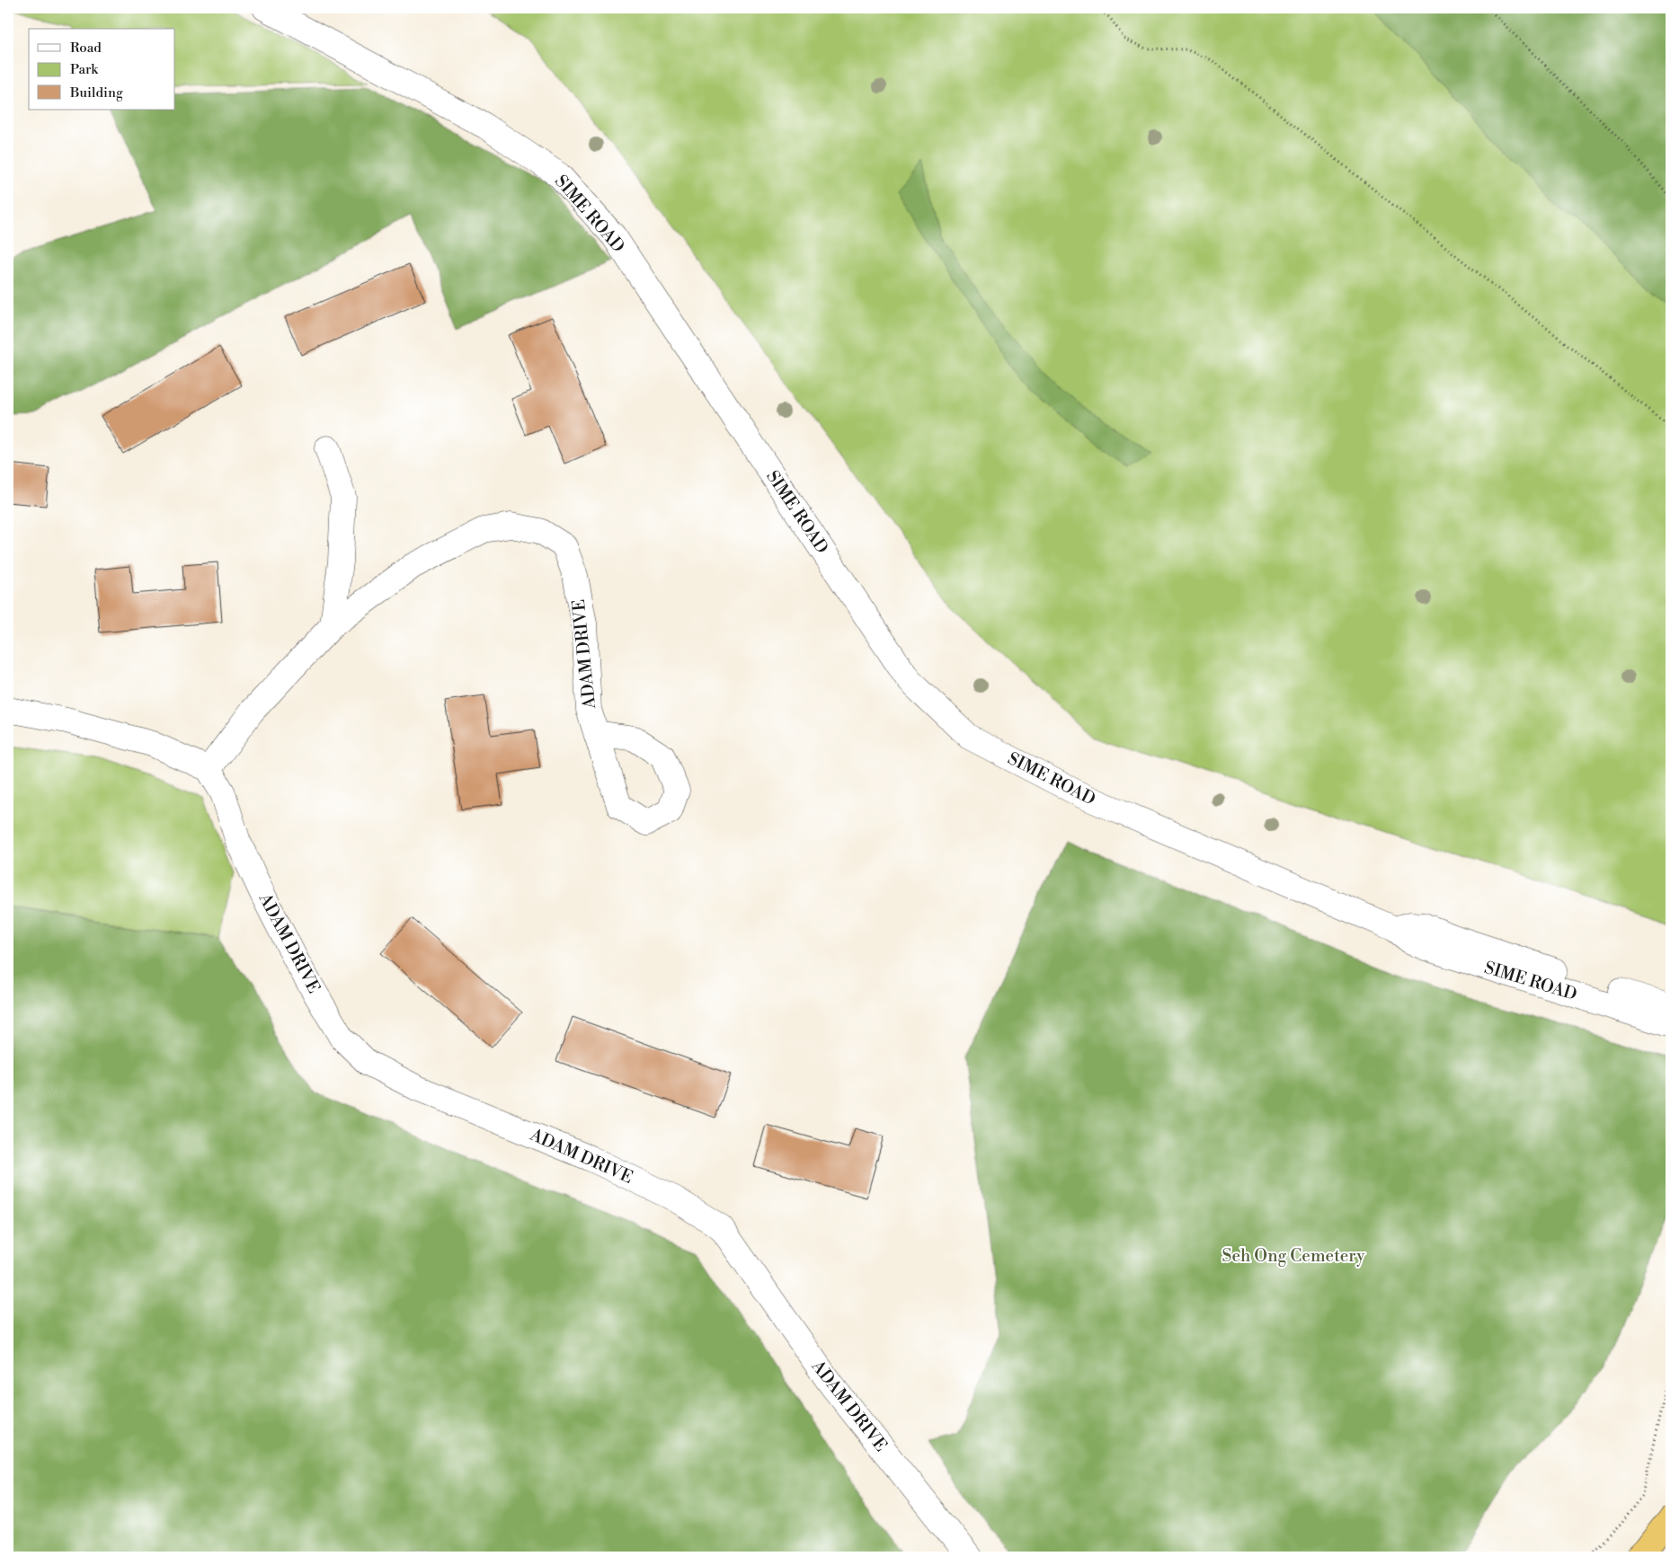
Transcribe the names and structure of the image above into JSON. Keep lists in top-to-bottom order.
{
  "streets": {
    "street": ["SIME ROAD", "ADAM DRIVE"]
  },
  "parks": ["Seh Ong Cemetery"],
  "legend": ["Road", "Park", "Building"]
}
